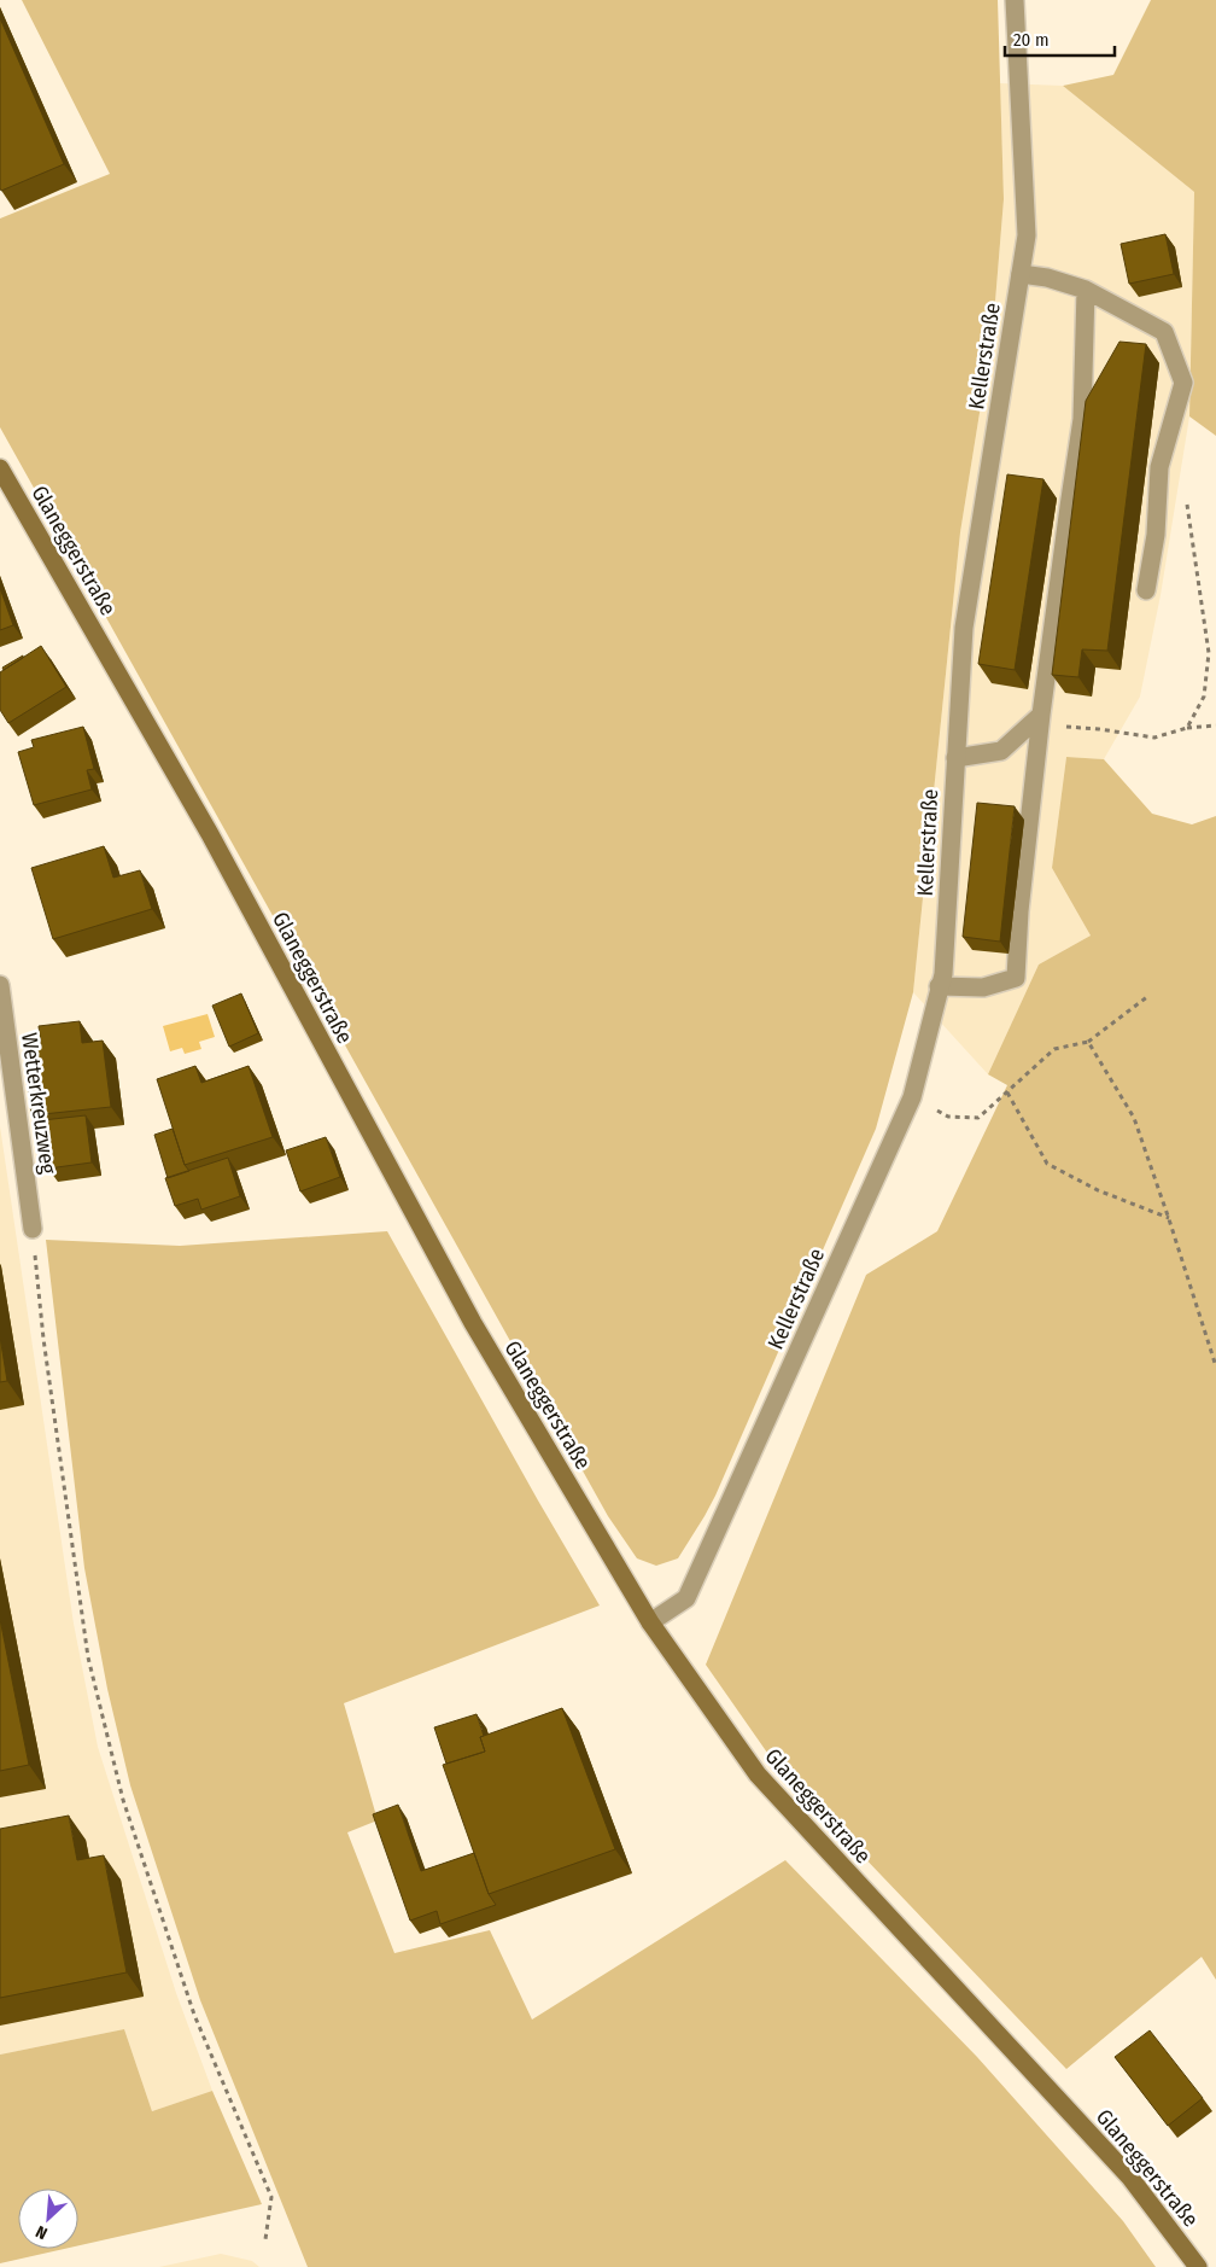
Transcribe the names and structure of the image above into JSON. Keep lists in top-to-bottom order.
{
  "streets": {
    "street": ["Kellerstraße", "Glaneggerstraße", "Wetterkreuzweg"]
  },
  "crossings": [
    ["Kellerstraße", "Glaneggerstraße"]
  ],
  "scale_bar": "20 m",
  "north": "bottom left"
}
